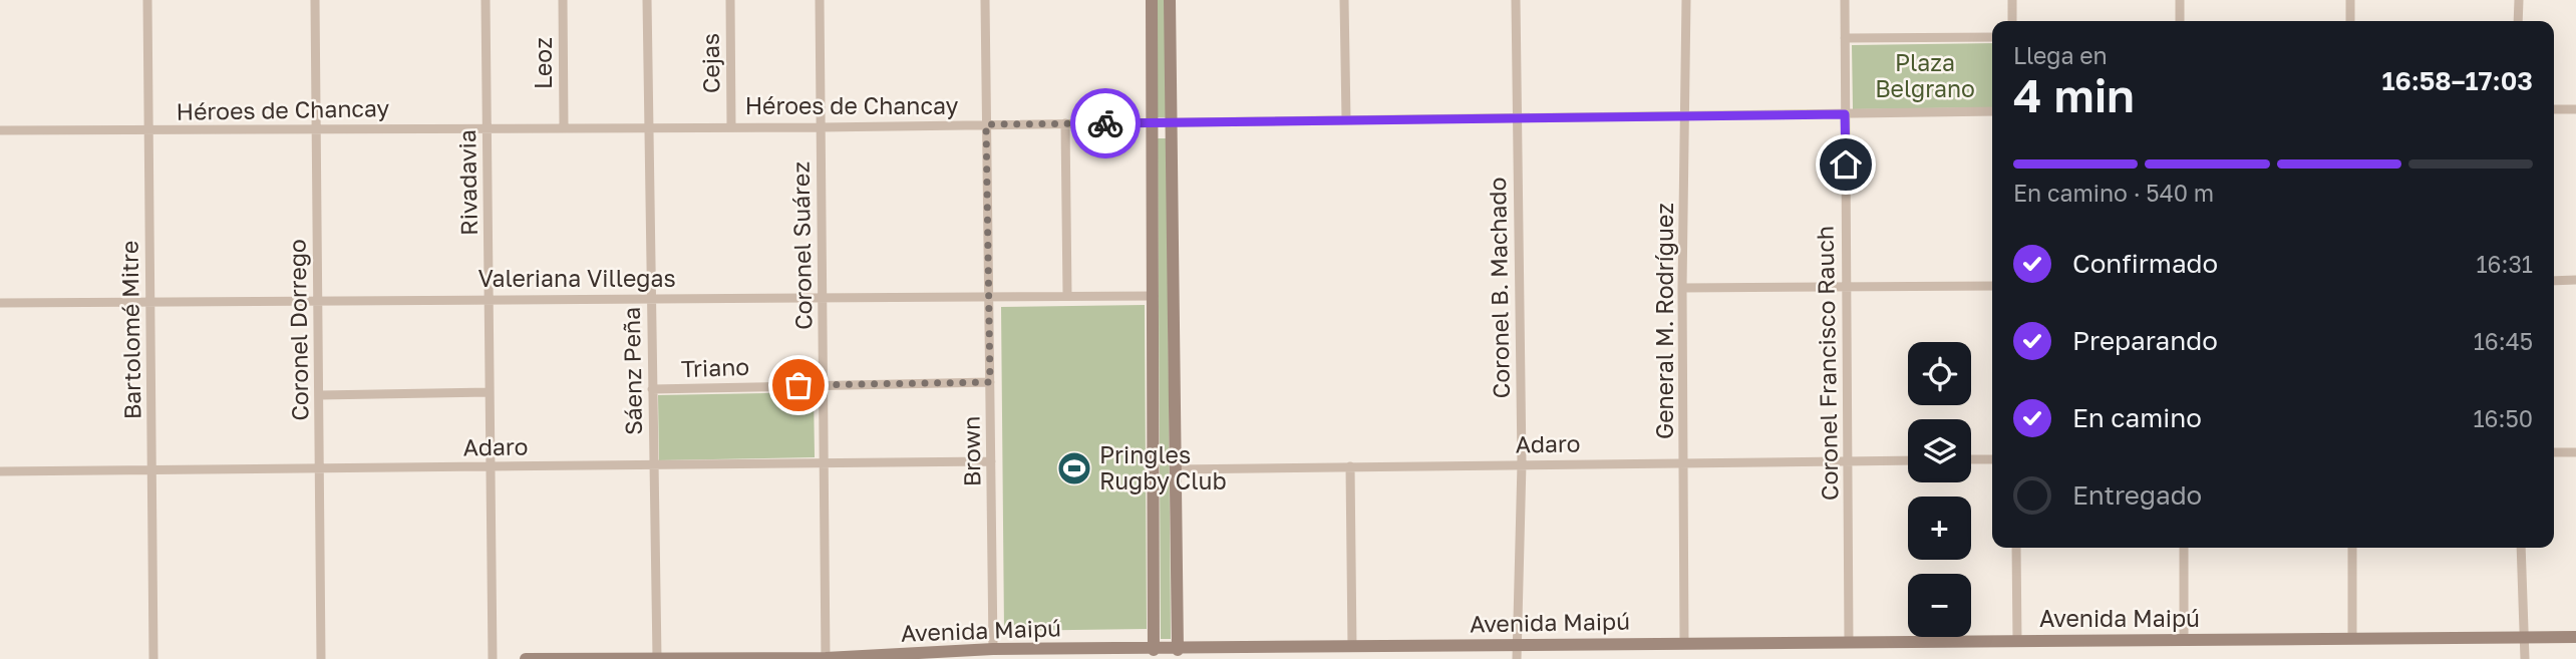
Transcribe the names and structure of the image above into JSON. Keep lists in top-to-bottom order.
{
  "streets": {
    "main road": ["Avenida Maipú"],
    "street": [
      "Leoz",
      "Cejas",
      "Héroes de Chancay",
      "Rivadavia",
      "Coronel Suárez",
      "Valeriana Villegas",
      "Coronel B. Machado",
      "General M. Rodríguez",
      "Bartolomé Mitre",
      "Coronel Dorrego",
      "Coronel Francisco Rauch",
      "Triano",
      "Sáenz Peña",
      "Adaro",
      "Brown"
    ]
  },
  "crossings": [
    ["Leoz", "Héroes de Chancay"],
    ["Cejas", "Héroes de Chancay"],
    ["Héroes de Chancay", "Rivadavia"],
    ["Héroes de Chancay", "Coronel Suárez"],
    ["Héroes de Chancay", "Coronel B. Machado"],
    ["Héroes de Chancay", "General M. Rodríguez"],
    ["Héroes de Chancay", "Bartolomé Mitre"],
    ["Héroes de Chancay", "Coronel Dorrego"],
    ["Héroes de Chancay", "Coronel Francisco Rauch"],
    ["Héroes de Chancay", "Sáenz Peña"],
    ["Héroes de Chancay", "Brown"],
    ["Rivadavia", "Valeriana Villegas"],
    ["Rivadavia", "Adaro"],
    ["Coronel Suárez", "Valeriana Villegas"],
    ["Coronel Suárez", "Triano"],
    ["Coronel Suárez", "Adaro"],
    ["Coronel Suárez", "Avenida Maipú"],
    ["Valeriana Villegas", "Bartolomé Mitre"],
    ["Valeriana Villegas", "Coronel Dorrego"],
    ["Valeriana Villegas", "Sáenz Peña"],
    ["Valeriana Villegas", "Brown"],
    ["Coronel B. Machado", "Adaro"],
    ["Coronel B. Machado", "Avenida Maipú"],
    ["General M. Rodríguez", "Adaro"],
    ["General M. Rodríguez", "Avenida Maipú"],
    ["Bartolomé Mitre", "Adaro"],
    ["Coronel Dorrego", "Adaro"],
    ["Coronel Francisco Rauch", "Adaro"],
    ["Coronel Francisco Rauch", "Avenida Maipú"],
    ["Triano", "Sáenz Peña"],
    ["Triano", "Brown"],
    ["Sáenz Peña", "Adaro"],
    ["Sáenz Peña", "Avenida Maipú"],
    ["Adaro", "Brown"],
    ["Brown", "Avenida Maipú"]
  ],
  "parks": ["Plaza Belgrano"],
  "places": {
    "sports": ["Pringles Rugby Club"]
  },
  "page": {
    "heading": ["4 min", "Llega en", "16:58–17:03"],
    "bar": "En camino · 540 m",
    "list": [
      ["Confirmado", "16:31"],
      ["Preparando", "16:45"],
      ["En camino", "16:50"],
      "Entregado"
    ],
    "map_buttons": ["+", "−"]
  }
}
